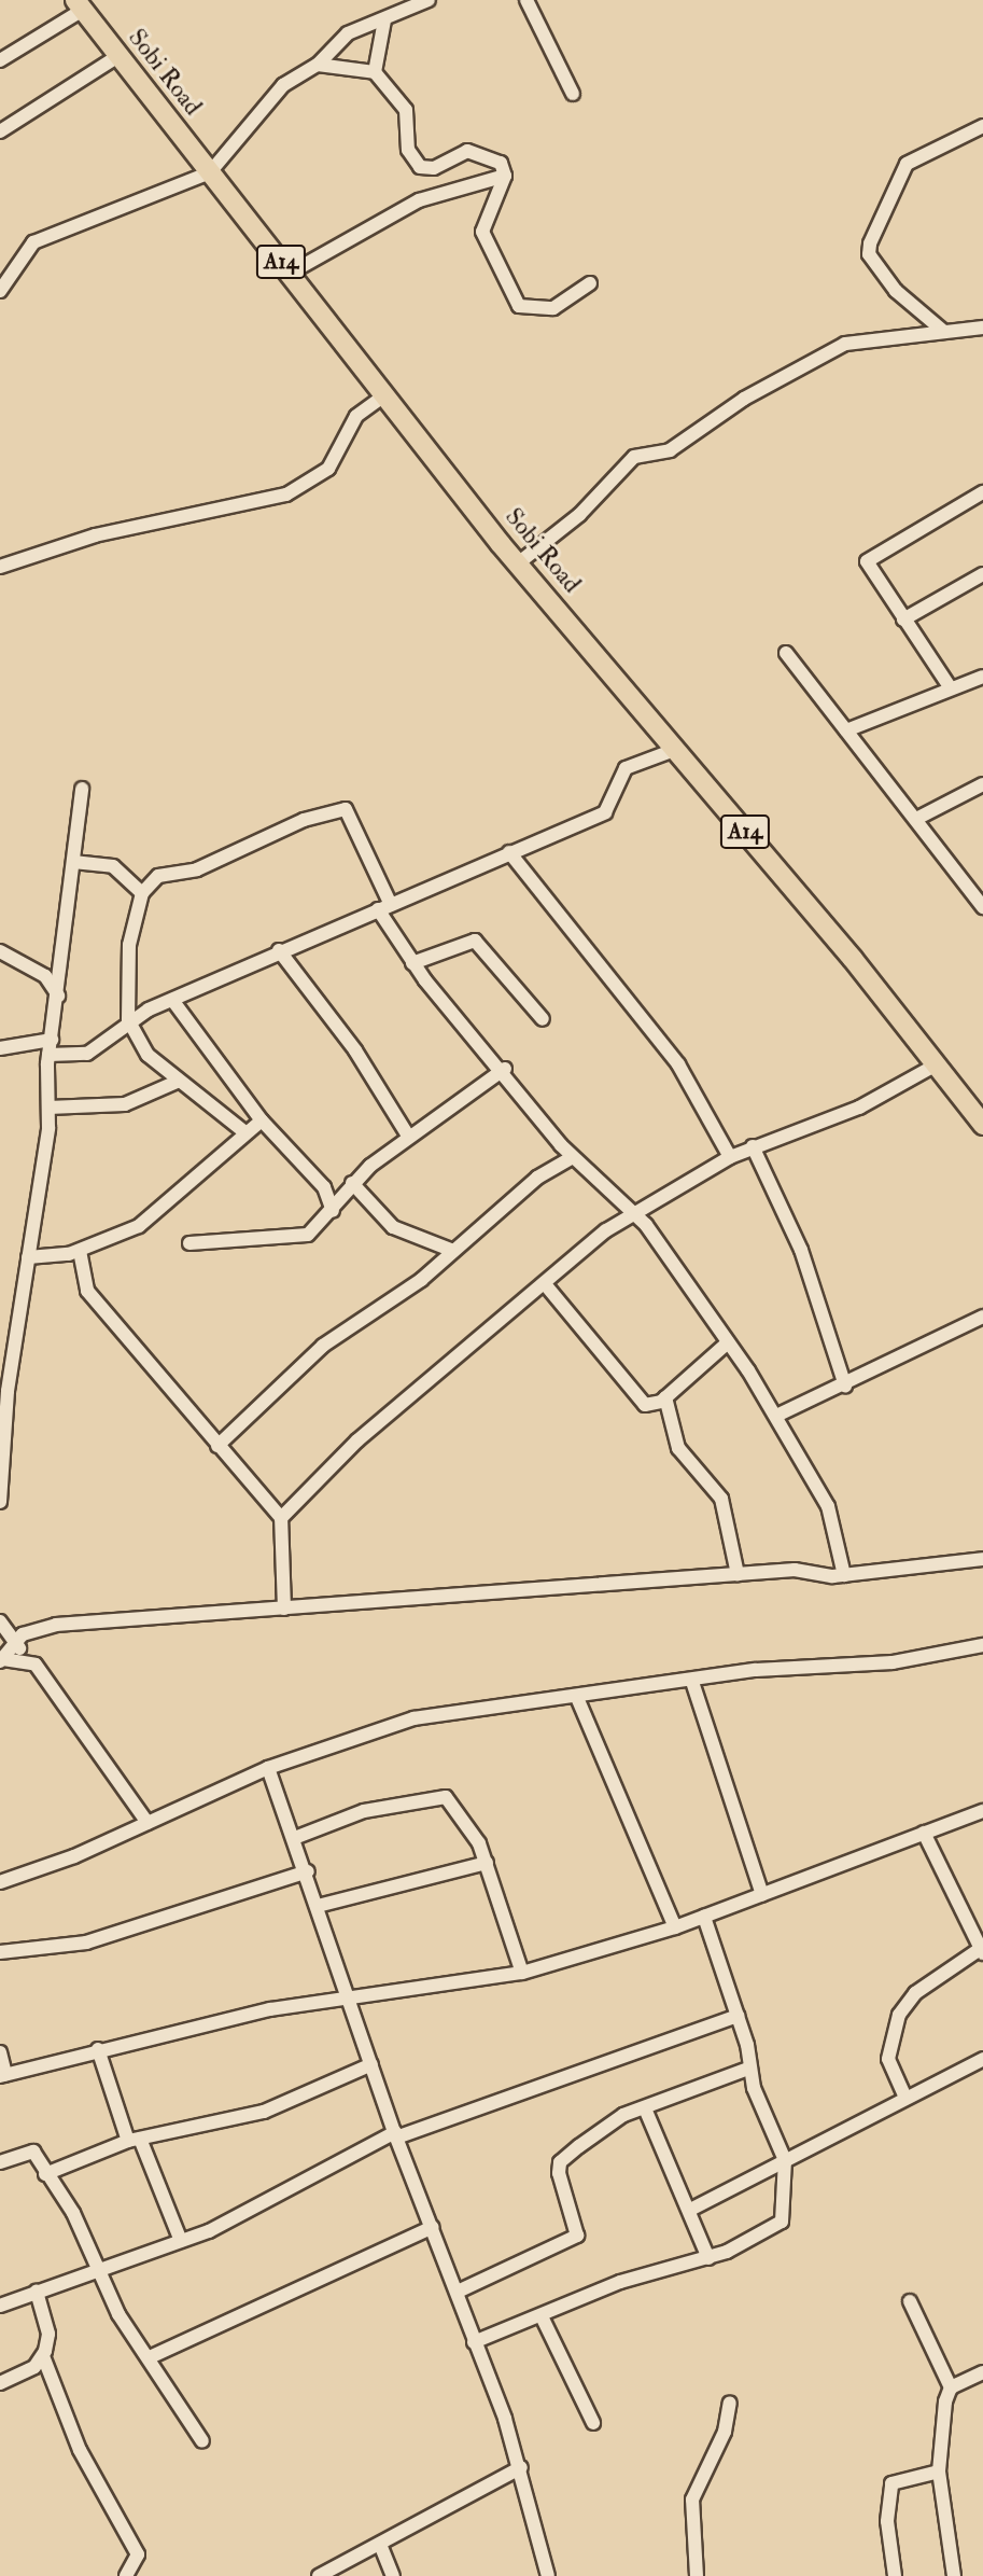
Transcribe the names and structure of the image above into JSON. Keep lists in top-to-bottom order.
{
  "streets": {
    "highway": ["Sobi Road", "A14"]
  }
}
